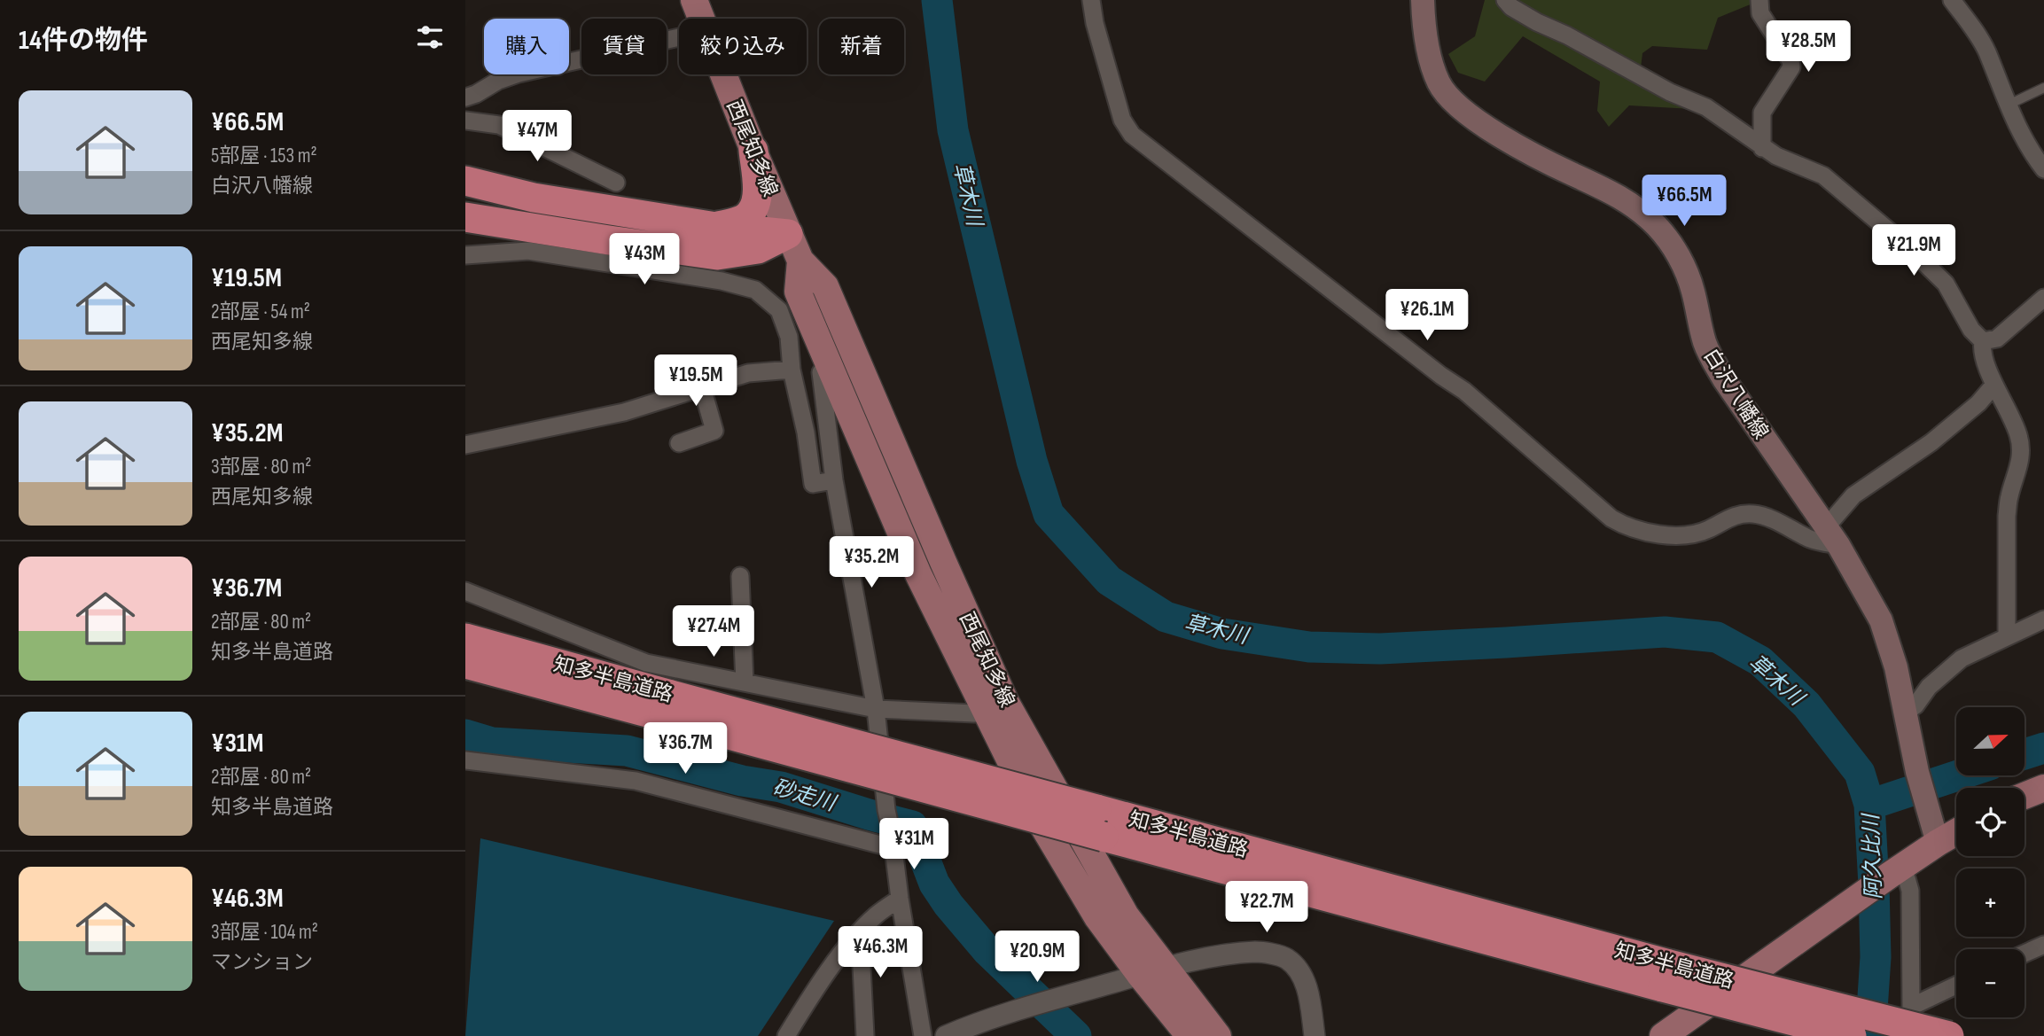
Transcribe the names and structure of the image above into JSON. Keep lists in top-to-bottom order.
{
  "streets": {
    "highway": ["知多半島道路"],
    "main road": ["西尾知多線", "白沢八幡線"]
  },
  "water": ["草木川", "砂走川", "阿久比川"],
  "north": "right",
  "page": {
    "heading": "14件の物件",
    "chip": [
      "購入",
      "賃貸",
      "絞り込み",
      "新着"
    ],
    "price": [
      "¥28.5M",
      "¥47M",
      "¥66.5M",
      "¥21.9M",
      "¥43M",
      "¥26.1M",
      "¥19.5M",
      "¥35.2M",
      "¥27.4M",
      "¥36.7M",
      "¥31M",
      "¥22.7M",
      "¥46.3M",
      "¥20.9M"
    ],
    "list": [
      {
        "name": "¥66.5M",
        "note": "5部屋 · 153 m² · 白沢八幡線"
      },
      {
        "name": "¥19.5M",
        "note": "2部屋 · 54 m² · 西尾知多線"
      },
      {
        "name": "¥35.2M",
        "note": "3部屋 · 80 m² · 西尾知多線"
      },
      {
        "name": "¥36.7M",
        "note": "2部屋 · 80 m² · 知多半島道路"
      },
      {
        "name": "¥31M",
        "note": "2部屋 · 80 m² · 知多半島道路"
      },
      {
        "name": "¥46.3M",
        "note": "3部屋 · 104 m² · マンション"
      }
    ],
    "map_buttons": ["+", "−"]
  }
}
